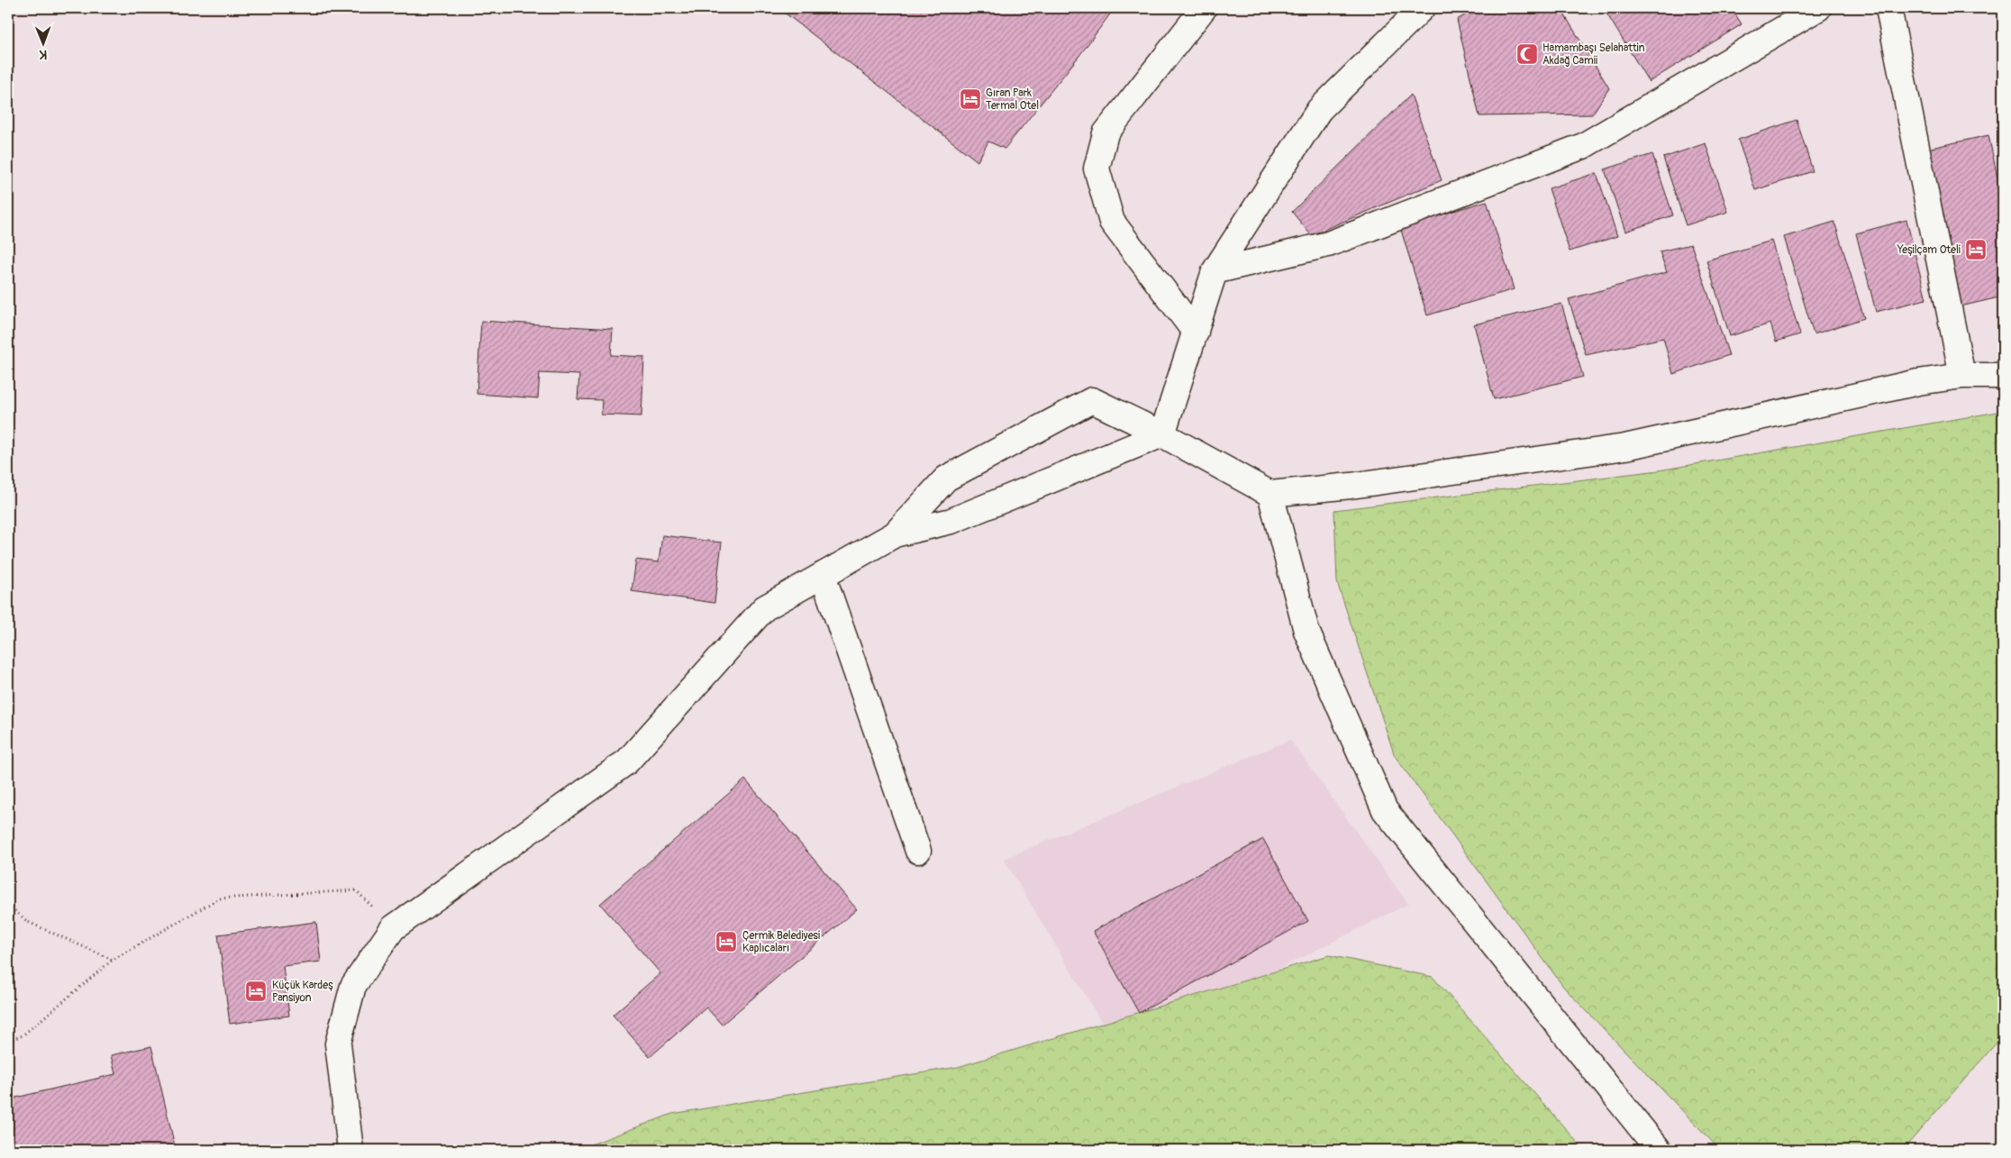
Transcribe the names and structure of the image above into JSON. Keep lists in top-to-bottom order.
{
  "places": {
    "mosque": ["Hamambaşı Selahattin Akdağ Camii"],
    "hotel": [
      "Gıran Park Termal Otel",
      "Yeşilçam Oteli",
      "Çermik Belediyesi Kaplıcaları",
      "Küçük Kardeş Pansiyon"
    ]
  },
  "north": "bottom"
}
